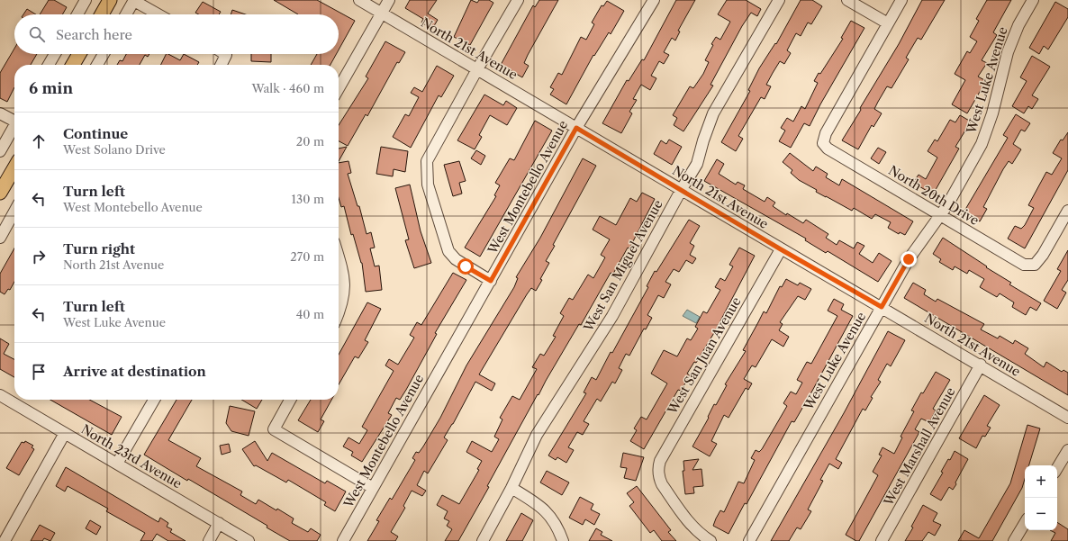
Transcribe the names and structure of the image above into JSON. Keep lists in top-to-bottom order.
{
  "streets": {
    "street": [
      "North 21st Avenue",
      "West Luke Avenue",
      "West Montebello Avenue",
      "North 20th Drive",
      "West San Miguel Avenue",
      "West San Juan Avenue",
      "West Marshall Avenue",
      "North 23rd Avenue"
    ]
  },
  "crossings": [
    ["North 21st Avenue", "West Luke Avenue"],
    ["North 21st Avenue", "West Montebello Avenue"],
    ["North 21st Avenue", "West San Miguel Avenue"],
    ["North 21st Avenue", "West San Juan Avenue"],
    ["North 21st Avenue", "West Marshall Avenue"],
    ["West Luke Avenue", "North 20th Drive"]
  ],
  "page": {
    "search": "Search here",
    "heading": ["6 min", "Walk · 460 m"],
    "list": [
      ["Continue", "West Solano Drive", "20 m"],
      ["Turn left", "West Montebello Avenue", "130 m"],
      ["Turn right", "North 21st Avenue", "270 m"],
      ["Turn left", "West Luke Avenue", "40 m"],
      "Arrive at destination"
    ],
    "map_buttons": ["+", "−"]
  }
}
